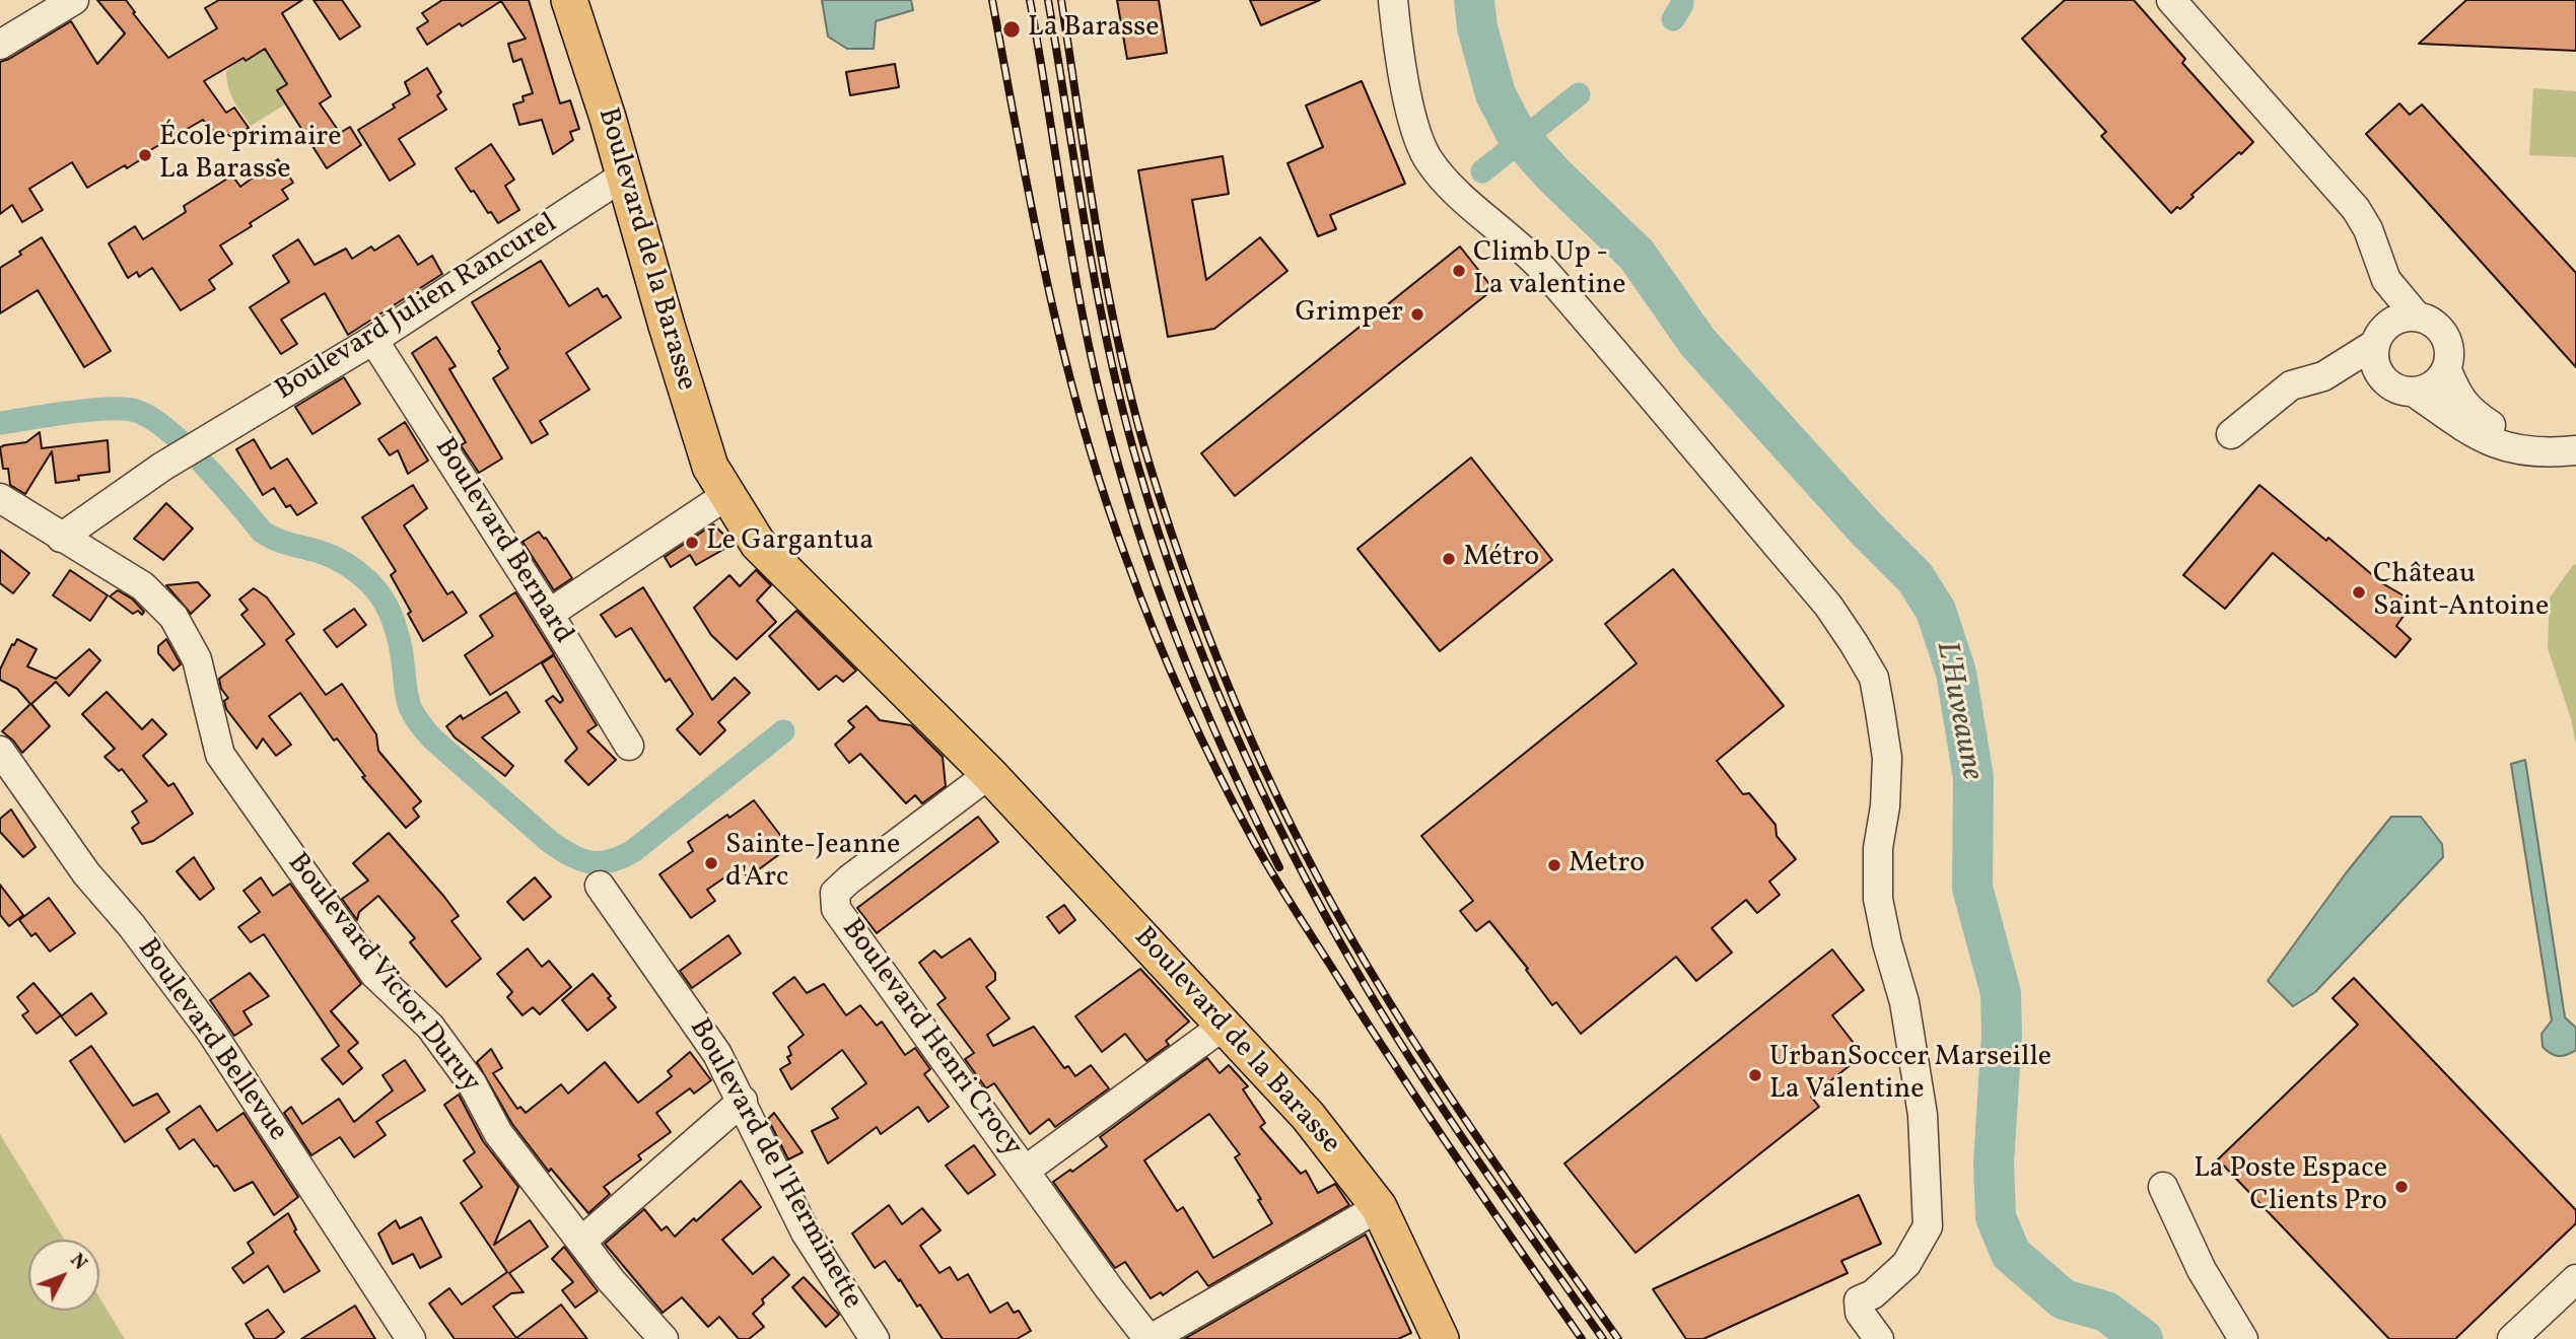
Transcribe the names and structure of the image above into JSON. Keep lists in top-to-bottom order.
{
  "streets": {
    "main road": ["Boulevard de la Barasse"],
    "street": [
      "Boulevard Julien Rancurel",
      "Boulevard Bernard",
      "Boulevard Victor Duruy",
      "Boulevard Henri Crocy",
      "Boulevard Bellevue",
      "Boulevard de l'Herminette"
    ]
  },
  "crossings": [
    ["Boulevard de la Barasse", "Boulevard Julien Rancurel"],
    ["Boulevard de la Barasse", "Boulevard Henri Crocy"],
    ["Boulevard Julien Rancurel", "Boulevard Bernard"],
    ["Boulevard Julien Rancurel", "Boulevard Victor Duruy"]
  ],
  "water": ["L'Huveaune"],
  "places": [
    "La Barasse",
    "École primaire La Barasse",
    "Climb Up - La valentine",
    "Grimper",
    "Le Gargantua",
    "Métro",
    "Château Saint-Antoine",
    "Sainte-Jeanne d'Arc",
    "Metro",
    "UrbanSoccer Marseille La Valentine",
    "La Poste Espace Clients Pro"
  ],
  "north": "top right"
}
